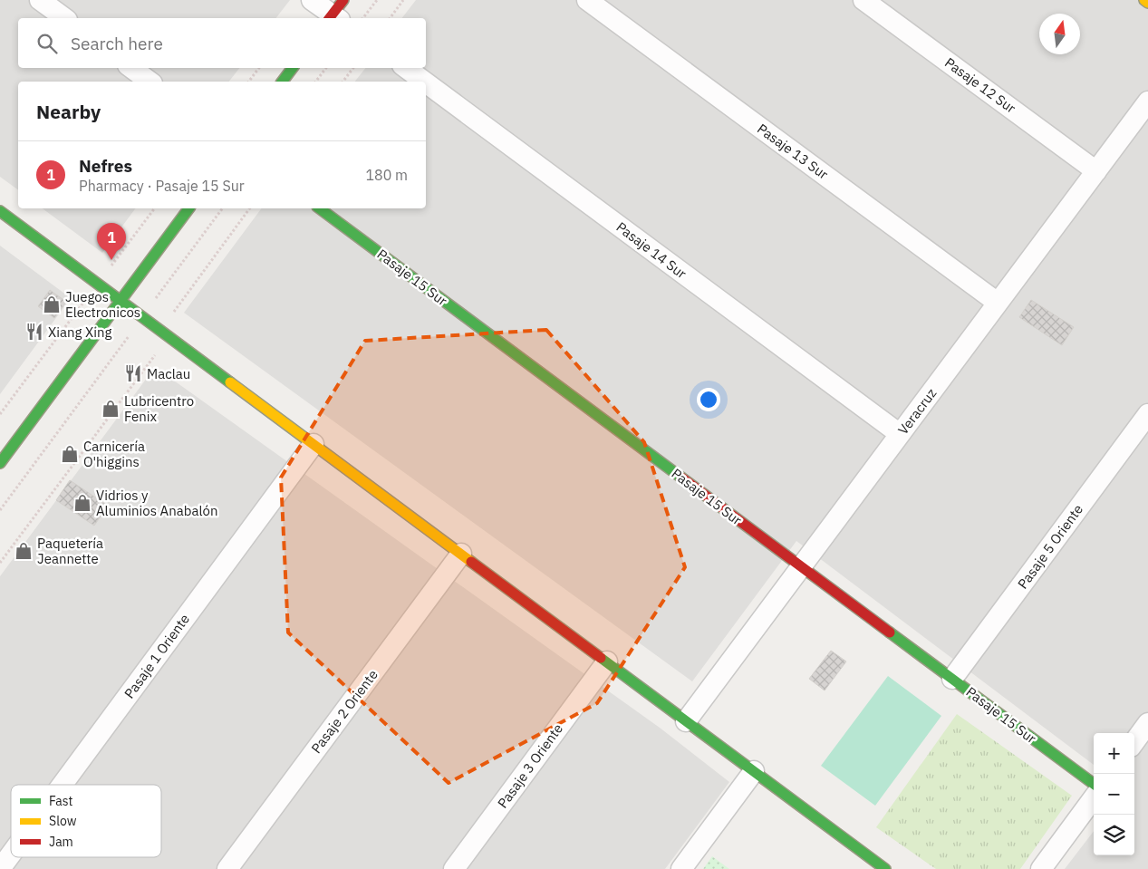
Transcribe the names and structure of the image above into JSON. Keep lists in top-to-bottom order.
{
  "streets": {
    "street": [
      "Pasaje 12 Sur",
      "Pasaje 13 Sur",
      "Pasaje 14 Sur",
      "Pasaje 15 Sur",
      "Veracruz",
      "Pasaje 5 Oriente",
      "Pasaje 1 Oriente",
      "Pasaje 2 Oriente",
      "Pasaje 3 Oriente"
    ]
  },
  "crossings": [
    ["Pasaje 12 Sur", "Veracruz"],
    ["Pasaje 13 Sur", "Veracruz"],
    ["Pasaje 14 Sur", "Veracruz"],
    ["Pasaje 15 Sur", "Veracruz"],
    ["Pasaje 15 Sur", "Pasaje 5 Oriente"]
  ],
  "places": {
    "shop": [
      "Juegos Electronicos",
      "Lubricentro Fenix",
      "Carnicería O'higgins",
      "Vidrios y Aluminios Anabalón",
      "Paquetería Jeannette"
    ],
    "restaurant": ["Xiang Xing", "Maclau"]
  },
  "legend": ["Fast", "Slow", "Jam"],
  "north": "top",
  "page": {
    "search": "Search here",
    "heading": "Nearby",
    "list": [
      {
        "mark": "1",
        "name": "Nefres",
        "note": "Pharmacy · Pasaje 15 Sur",
        "value": "180 m"
      }
    ],
    "pins": "1",
    "map_buttons": ["+", "−"]
  }
}
